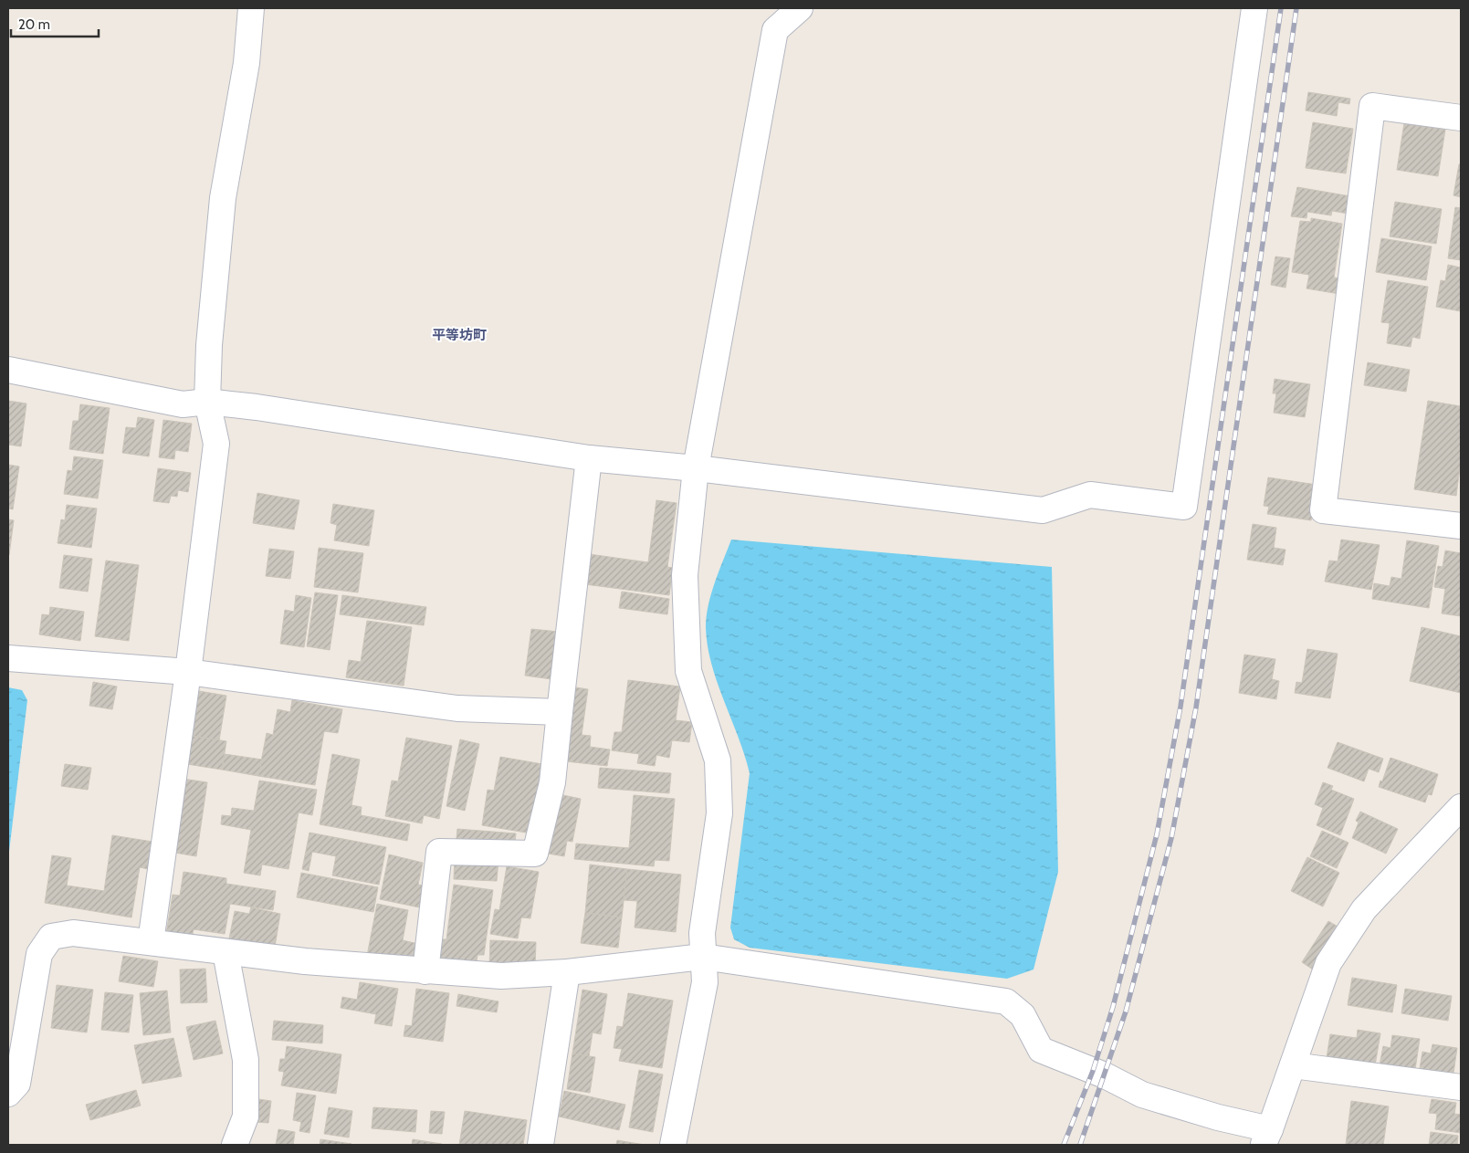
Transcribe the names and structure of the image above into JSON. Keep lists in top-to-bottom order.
{
  "districts": ["平等坊町"],
  "scale_bar": "20 m"
}
